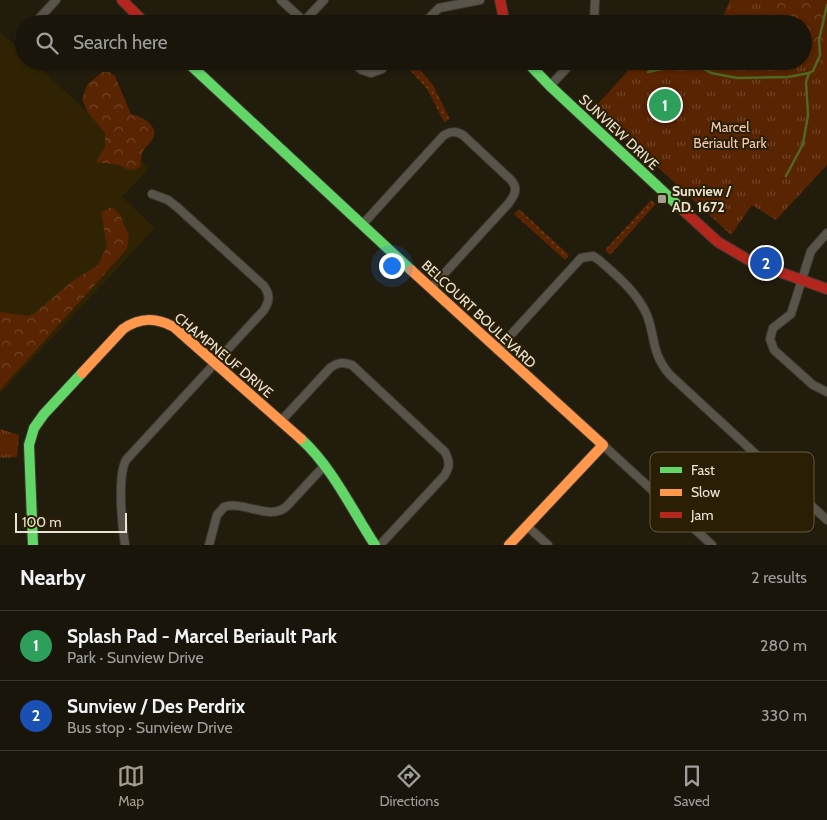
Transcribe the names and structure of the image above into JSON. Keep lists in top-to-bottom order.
{
  "streets": {
    "street": ["SUNVIEW DRIVE", "BELCOURT BOULEVARD", "CHAMPNEUF DRIVE"]
  },
  "parks": ["Marcel Bériault Park"],
  "places": {
    "transit": ["Sunview / AD. 1672"]
  },
  "legend": ["Fast", "Slow", "Jam"],
  "scale_bar": "100 m",
  "page": {
    "search": "Search here",
    "pins": ["1", "2"],
    "scale": "100 m",
    "heading": ["Nearby", "2 results"],
    "list": [
      {
        "mark": "1",
        "name": "Splash Pad - Marcel Beriault Park",
        "note": "Park · Sunview Drive",
        "value": "280 m"
      },
      {
        "mark": "2",
        "name": "Sunview / Des Perdrix",
        "note": "Bus stop · Sunview Drive",
        "value": "330 m"
      }
    ],
    "nav": ["Map", "Directions", "Saved"]
  }
}
